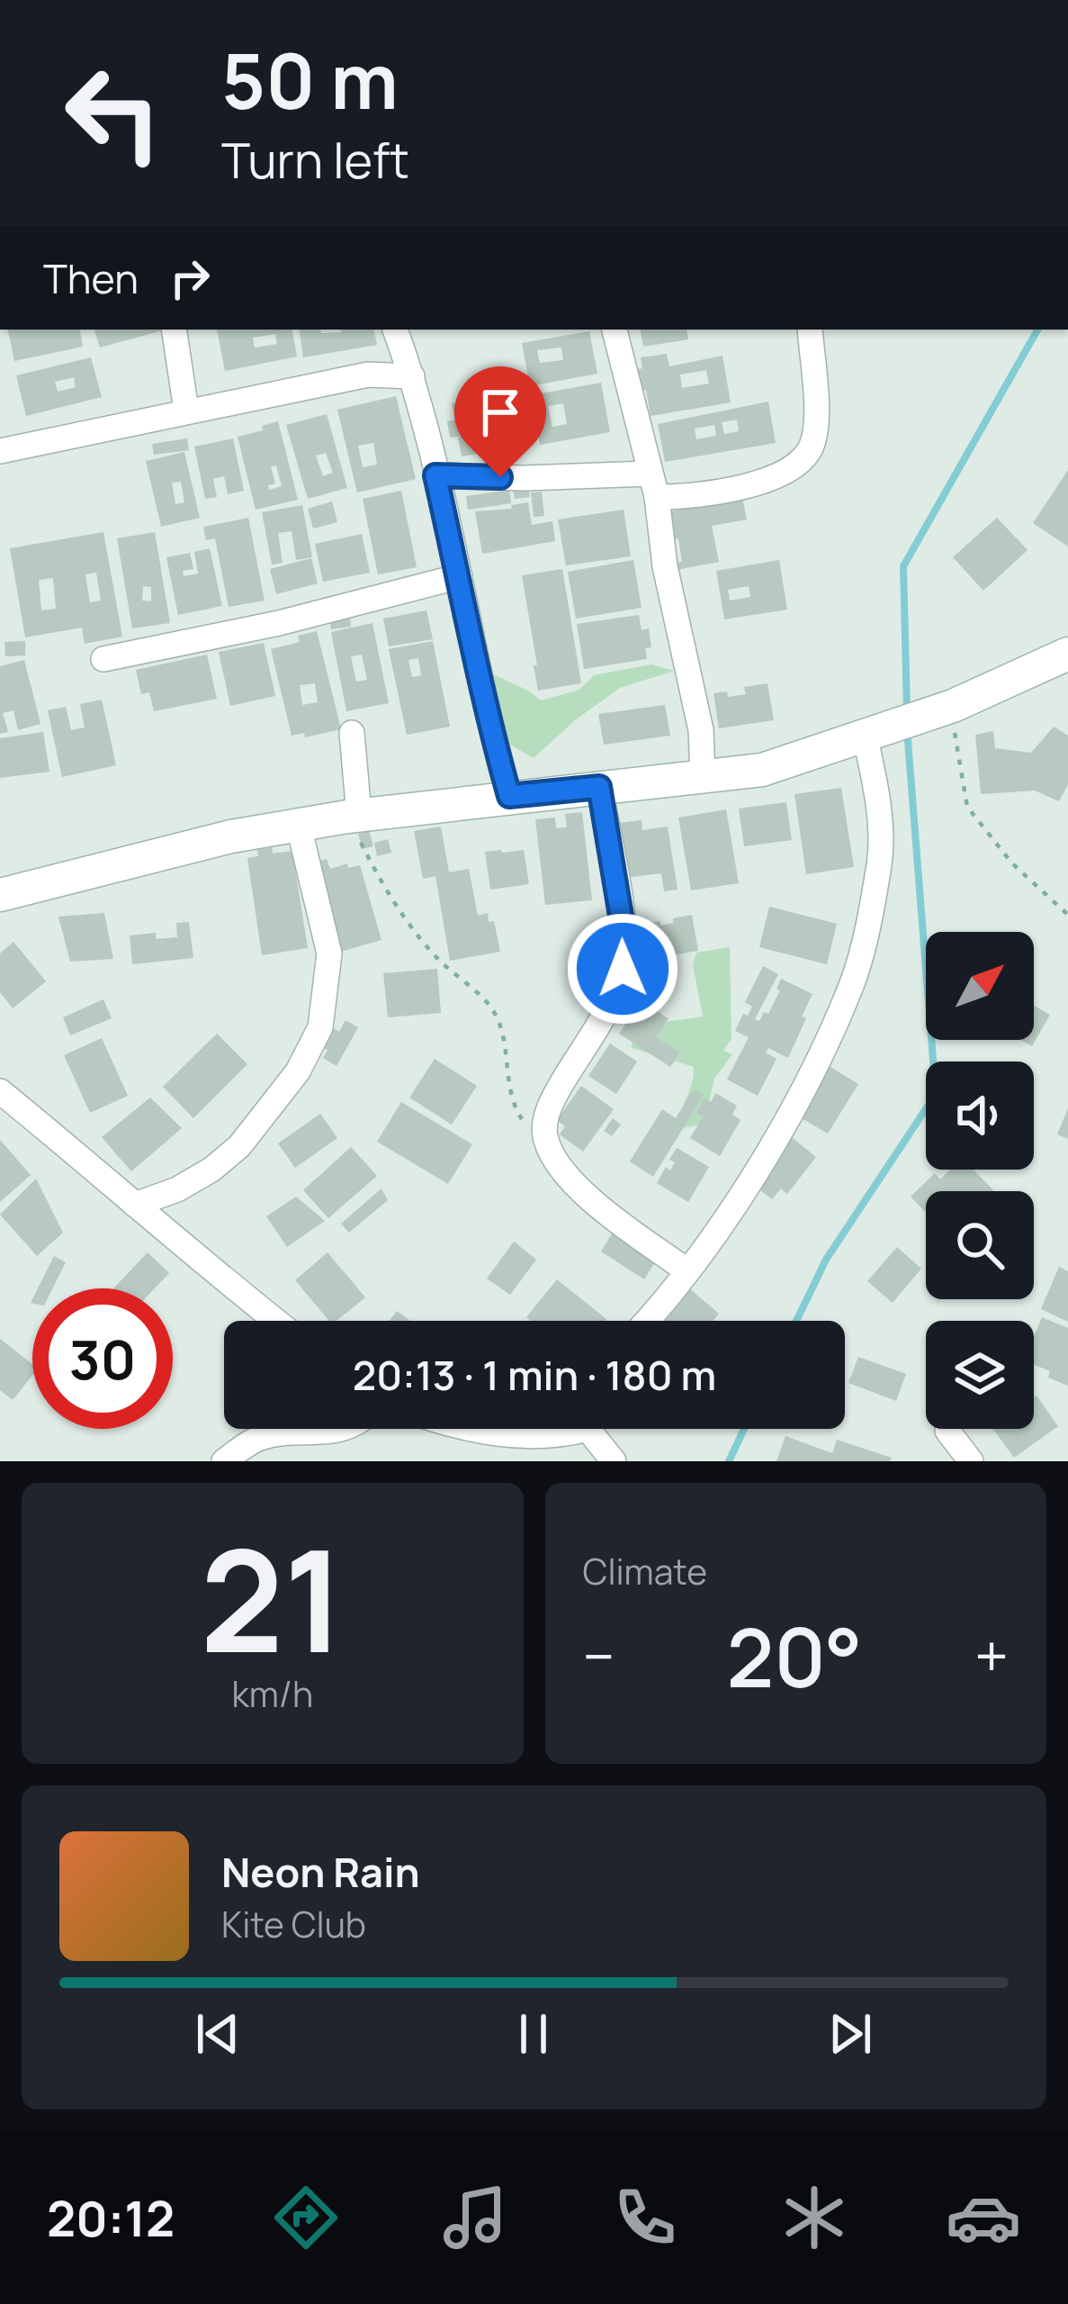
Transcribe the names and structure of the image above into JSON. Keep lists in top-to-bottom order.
{
  "north": "top right",
  "page": {
    "turn": ["50 m", "Turn left"],
    "then": "Then",
    "limit": "30",
    "trip": "20:13 · 1 min · 180 m",
    "tile": [
      ["21", "km/h"],
      "Climate"
    ],
    "heat": ["−", "20°", "+"],
    "song": ["Neon Rain", "Kite Club"],
    "tabs": "20:12"
  }
}
